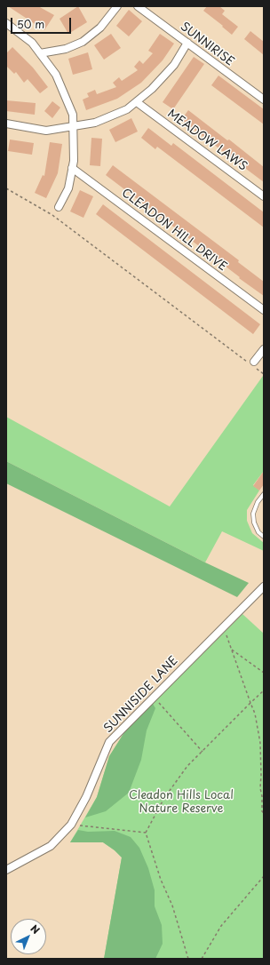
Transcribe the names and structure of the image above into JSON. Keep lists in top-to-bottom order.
{
  "streets": {
    "street": [
      "SUNNIRISE",
      "MEADOW LAWS",
      "CLEADON HILL DRIVE",
      "SUNNISIDE LANE"
    ]
  },
  "parks": ["Cleadon Hills Local Nature Reserve"],
  "scale_bar": "50 m",
  "north": "top right"
}
